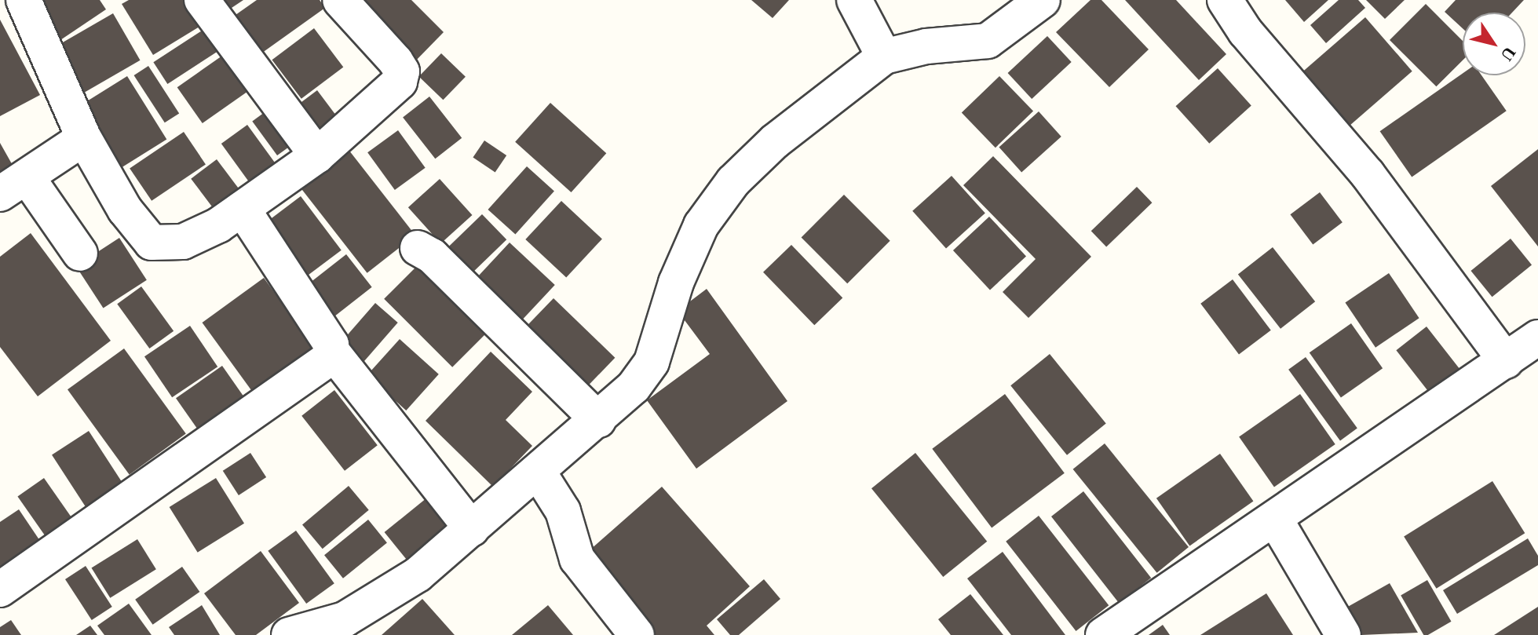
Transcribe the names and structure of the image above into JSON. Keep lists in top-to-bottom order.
{
  "north": "bottom right"
}
